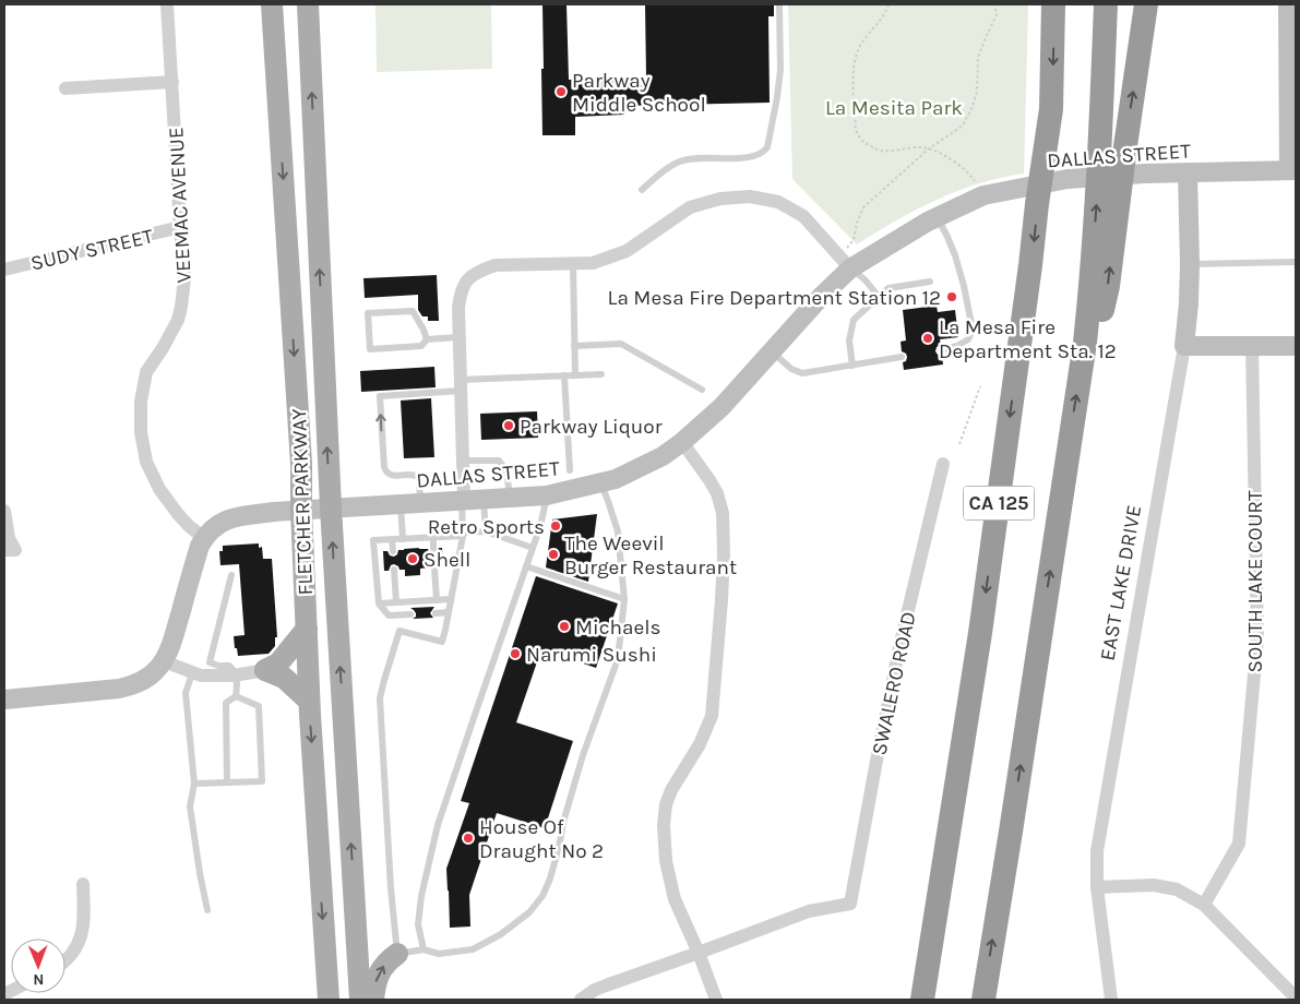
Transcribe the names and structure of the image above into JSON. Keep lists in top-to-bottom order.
{
  "streets": {
    "highway": ["CA 125"],
    "main road": ["FLETCHER PARKWAY"],
    "street": [
      "DALLAS STREET",
      "VEEMAC AVENUE",
      "SUDY STREET",
      "SOUTH LAKE COURT",
      "EAST LAKE DRIVE",
      "SWALERO ROAD"
    ]
  },
  "crossings": [
    ["DALLAS STREET", "VEEMAC AVENUE"],
    ["DALLAS STREET", "FLETCHER PARKWAY"],
    ["DALLAS STREET", "EAST LAKE DRIVE"],
    ["VEEMAC AVENUE", "SUDY STREET"]
  ],
  "parks": ["La Mesita Park"],
  "places": [
    "Parkway Middle School",
    "La Mesa Fire Department Station 12",
    "La Mesa Fire Department Sta. 12",
    "Parkway Liquor",
    "Retro Sports",
    "The Weevil Burger Restaurant",
    "Shell",
    "Michaels",
    "Narumi Sushi",
    "House Of Draught No 2"
  ],
  "north": "bottom"
}
